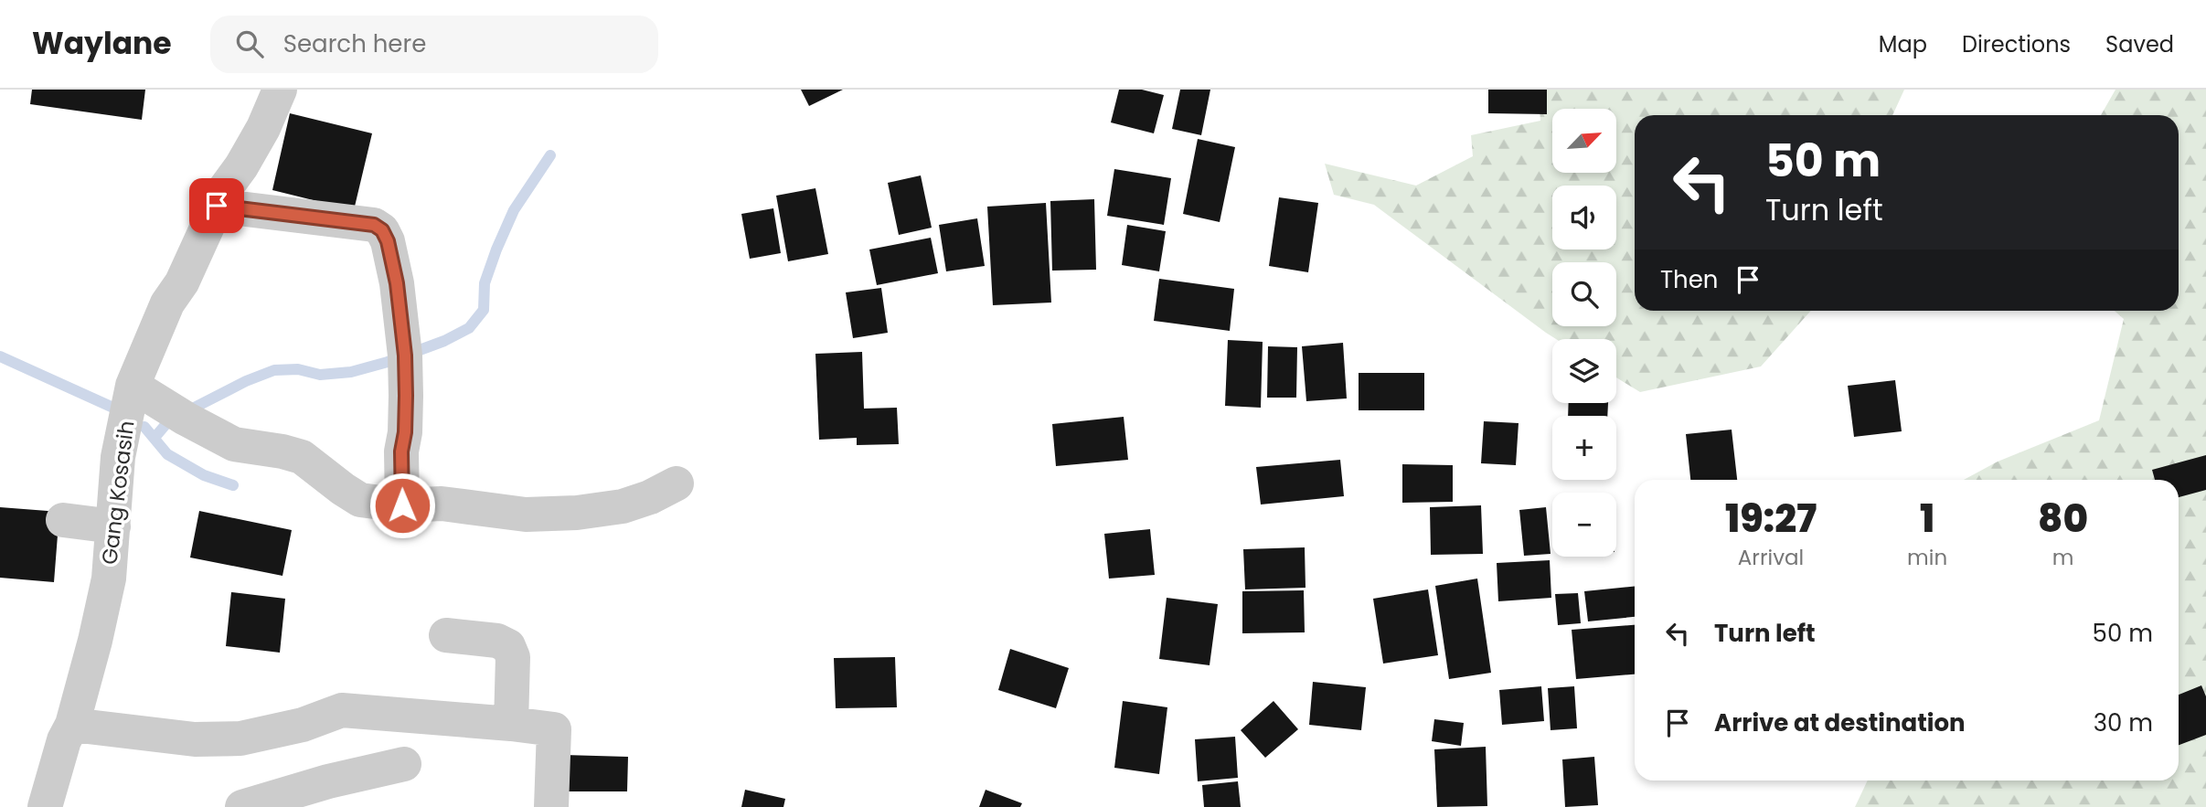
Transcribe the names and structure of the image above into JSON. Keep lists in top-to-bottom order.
{
  "streets": {
    "street": ["Gang Kosasih"]
  },
  "north": "top right",
  "page": {
    "header": "Waylane",
    "search": "Search here",
    "nav": ["Map", "Directions", "Saved"],
    "map_buttons": ["+", "−"],
    "turn": ["50 m", "Turn left"],
    "then": "Then",
    "eta": [
      "19:27",
      "Arrival",
      "1",
      "min",
      "80",
      "m"
    ],
    "list": [
      {
        "name": "Turn left",
        "value": "50 m"
      },
      {
        "name": "Arrive at destination",
        "value": "30 m"
      }
    ]
  }
}
